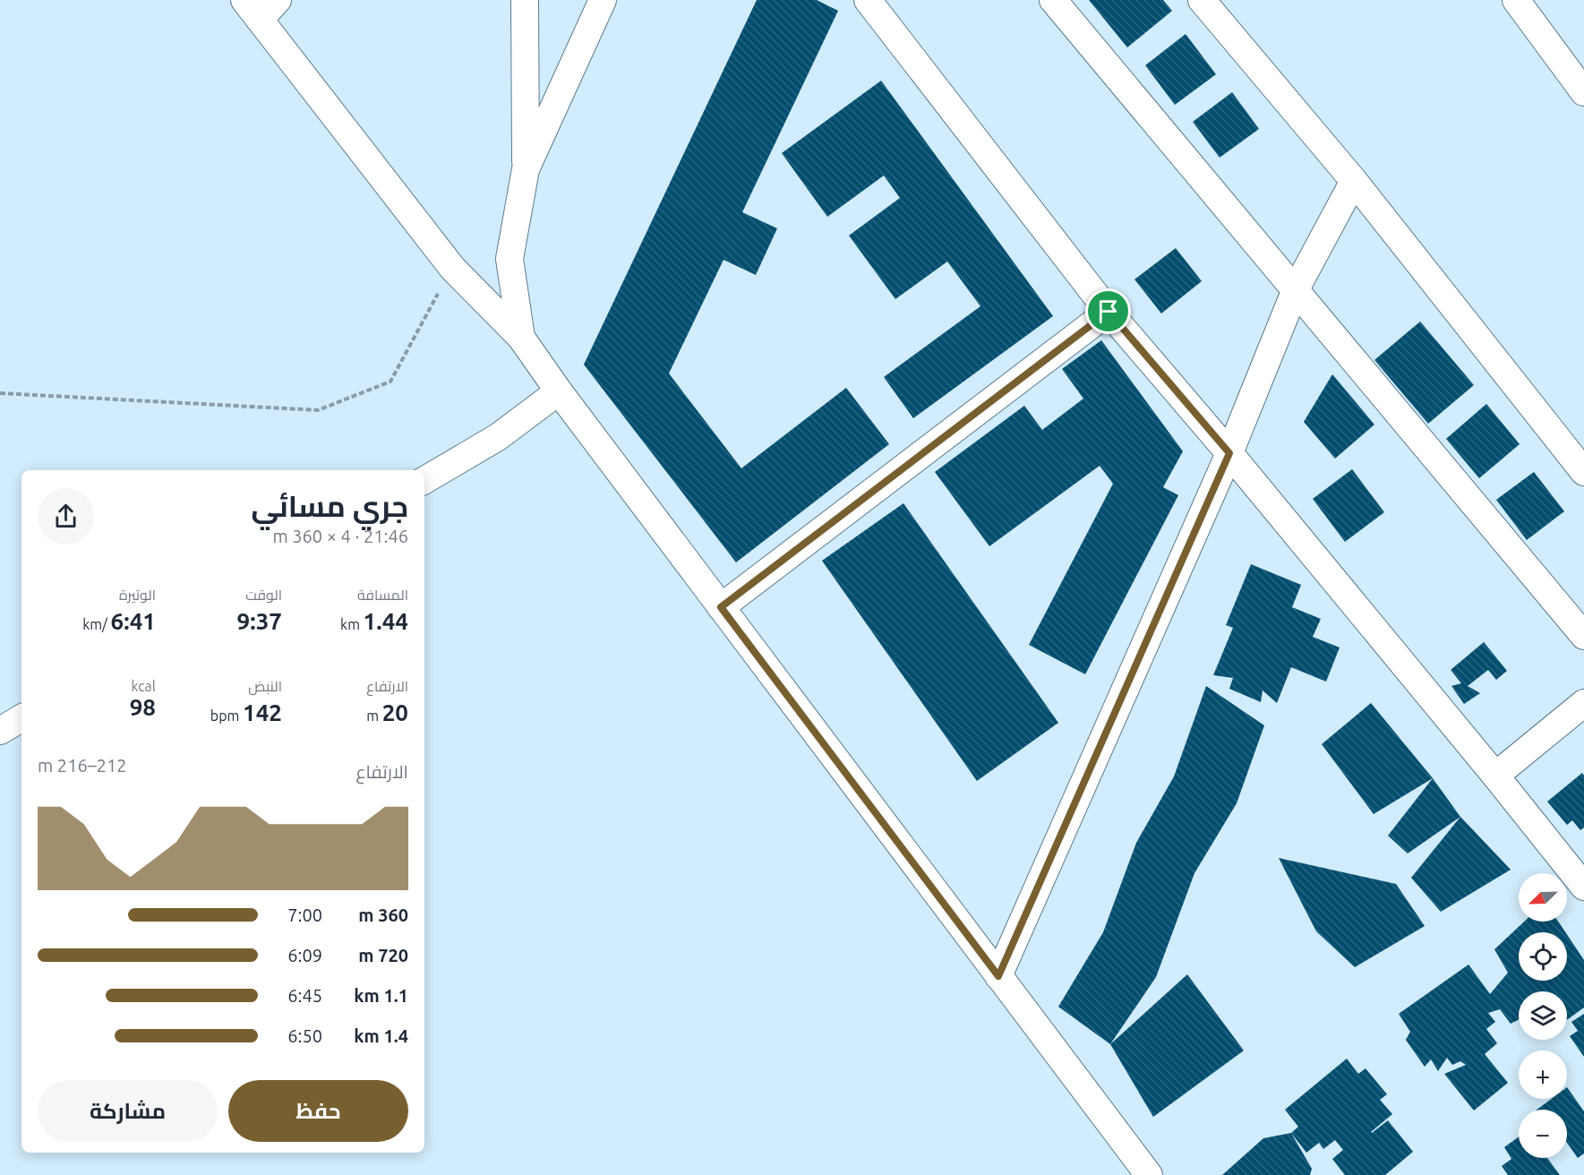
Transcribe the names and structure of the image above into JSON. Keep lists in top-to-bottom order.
{
  "north": "bottom left",
  "page": {
    "heading": ["جري مسائي", "21:46 · 4 × 360 m"],
    "stats": [
      ["المسافة", "1.44 km"],
      ["الوقت", "9:37"],
      ["الوتيرة", "6:41 /km"],
      ["الارتفاع", "20 m"],
      ["النبض", "142 bpm"],
      ["kcal", "98"]
    ],
    "chart": ["الارتفاع", "212–216 m"],
    "map_buttons": ["+", "−"],
    "list": [
      {
        "name": "360 m",
        "note": "7:00"
      },
      {
        "name": "720 m",
        "note": "6:09"
      },
      {
        "name": "1.1 km",
        "note": "6:45"
      },
      {
        "name": "1.4 km",
        "note": "6:50"
      }
    ],
    "buttons": ["حفظ", "مشاركة"]
  }
}
